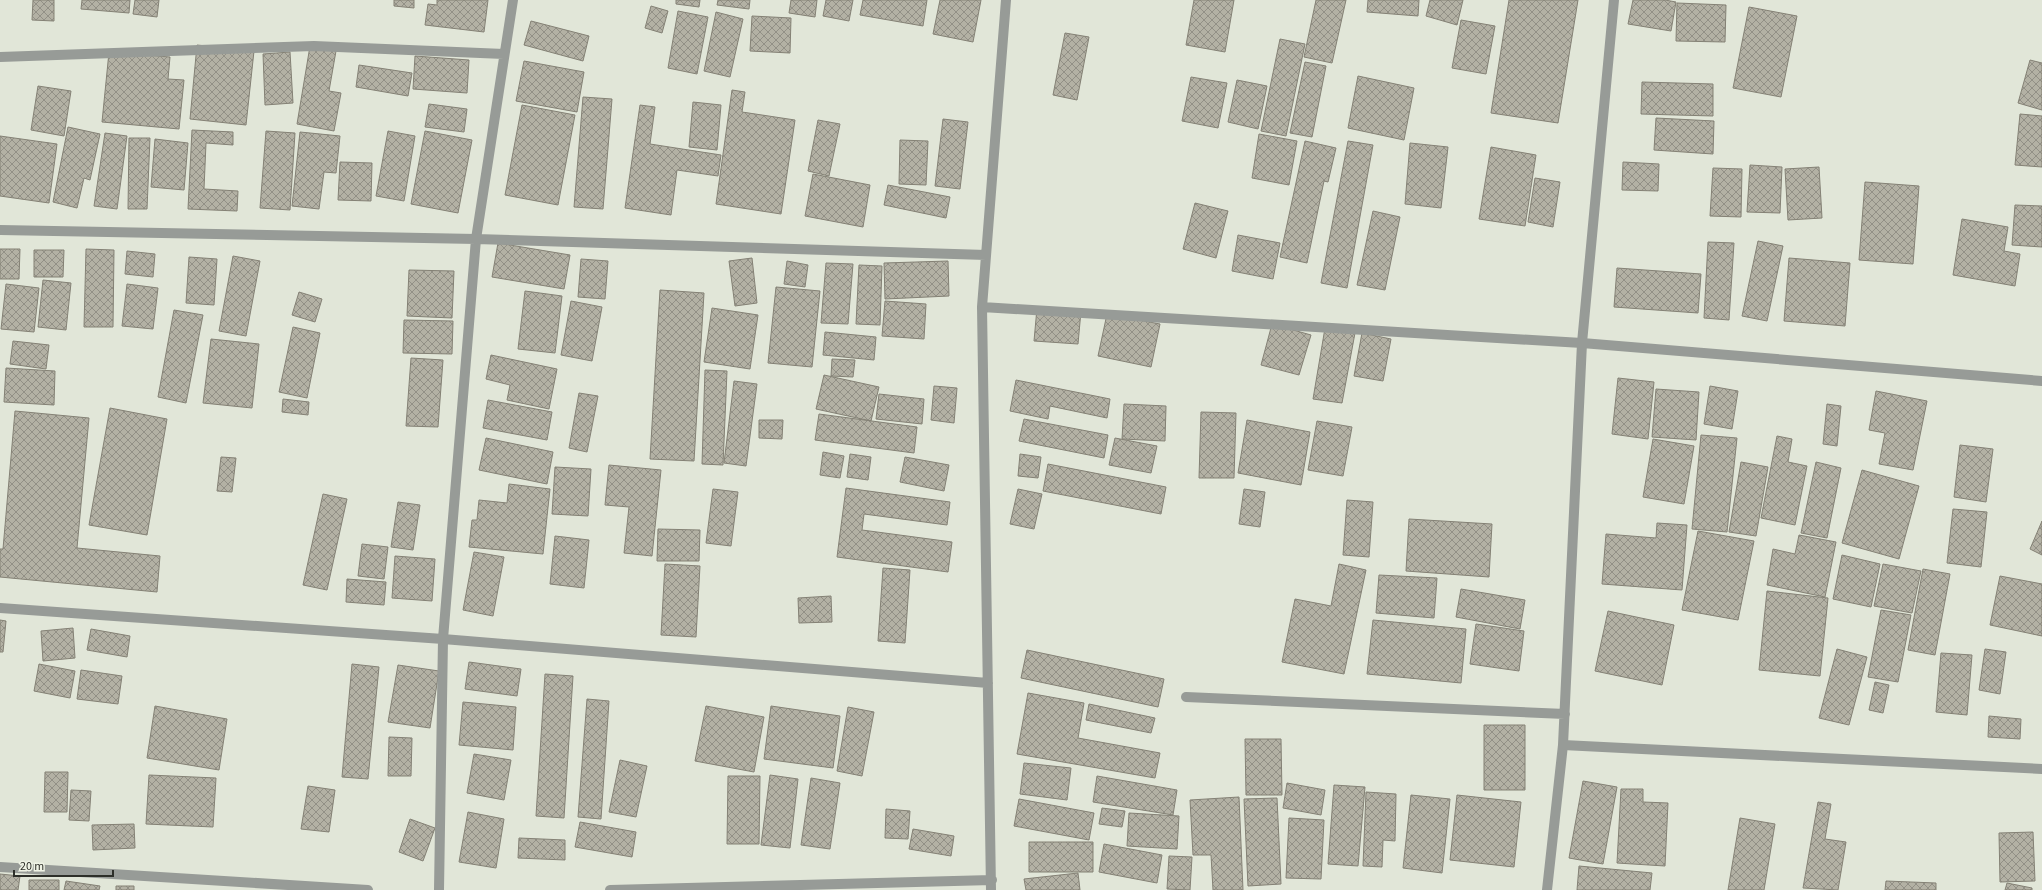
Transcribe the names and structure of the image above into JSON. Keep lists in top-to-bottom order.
{
  "scale_bar": "20 m"
}
